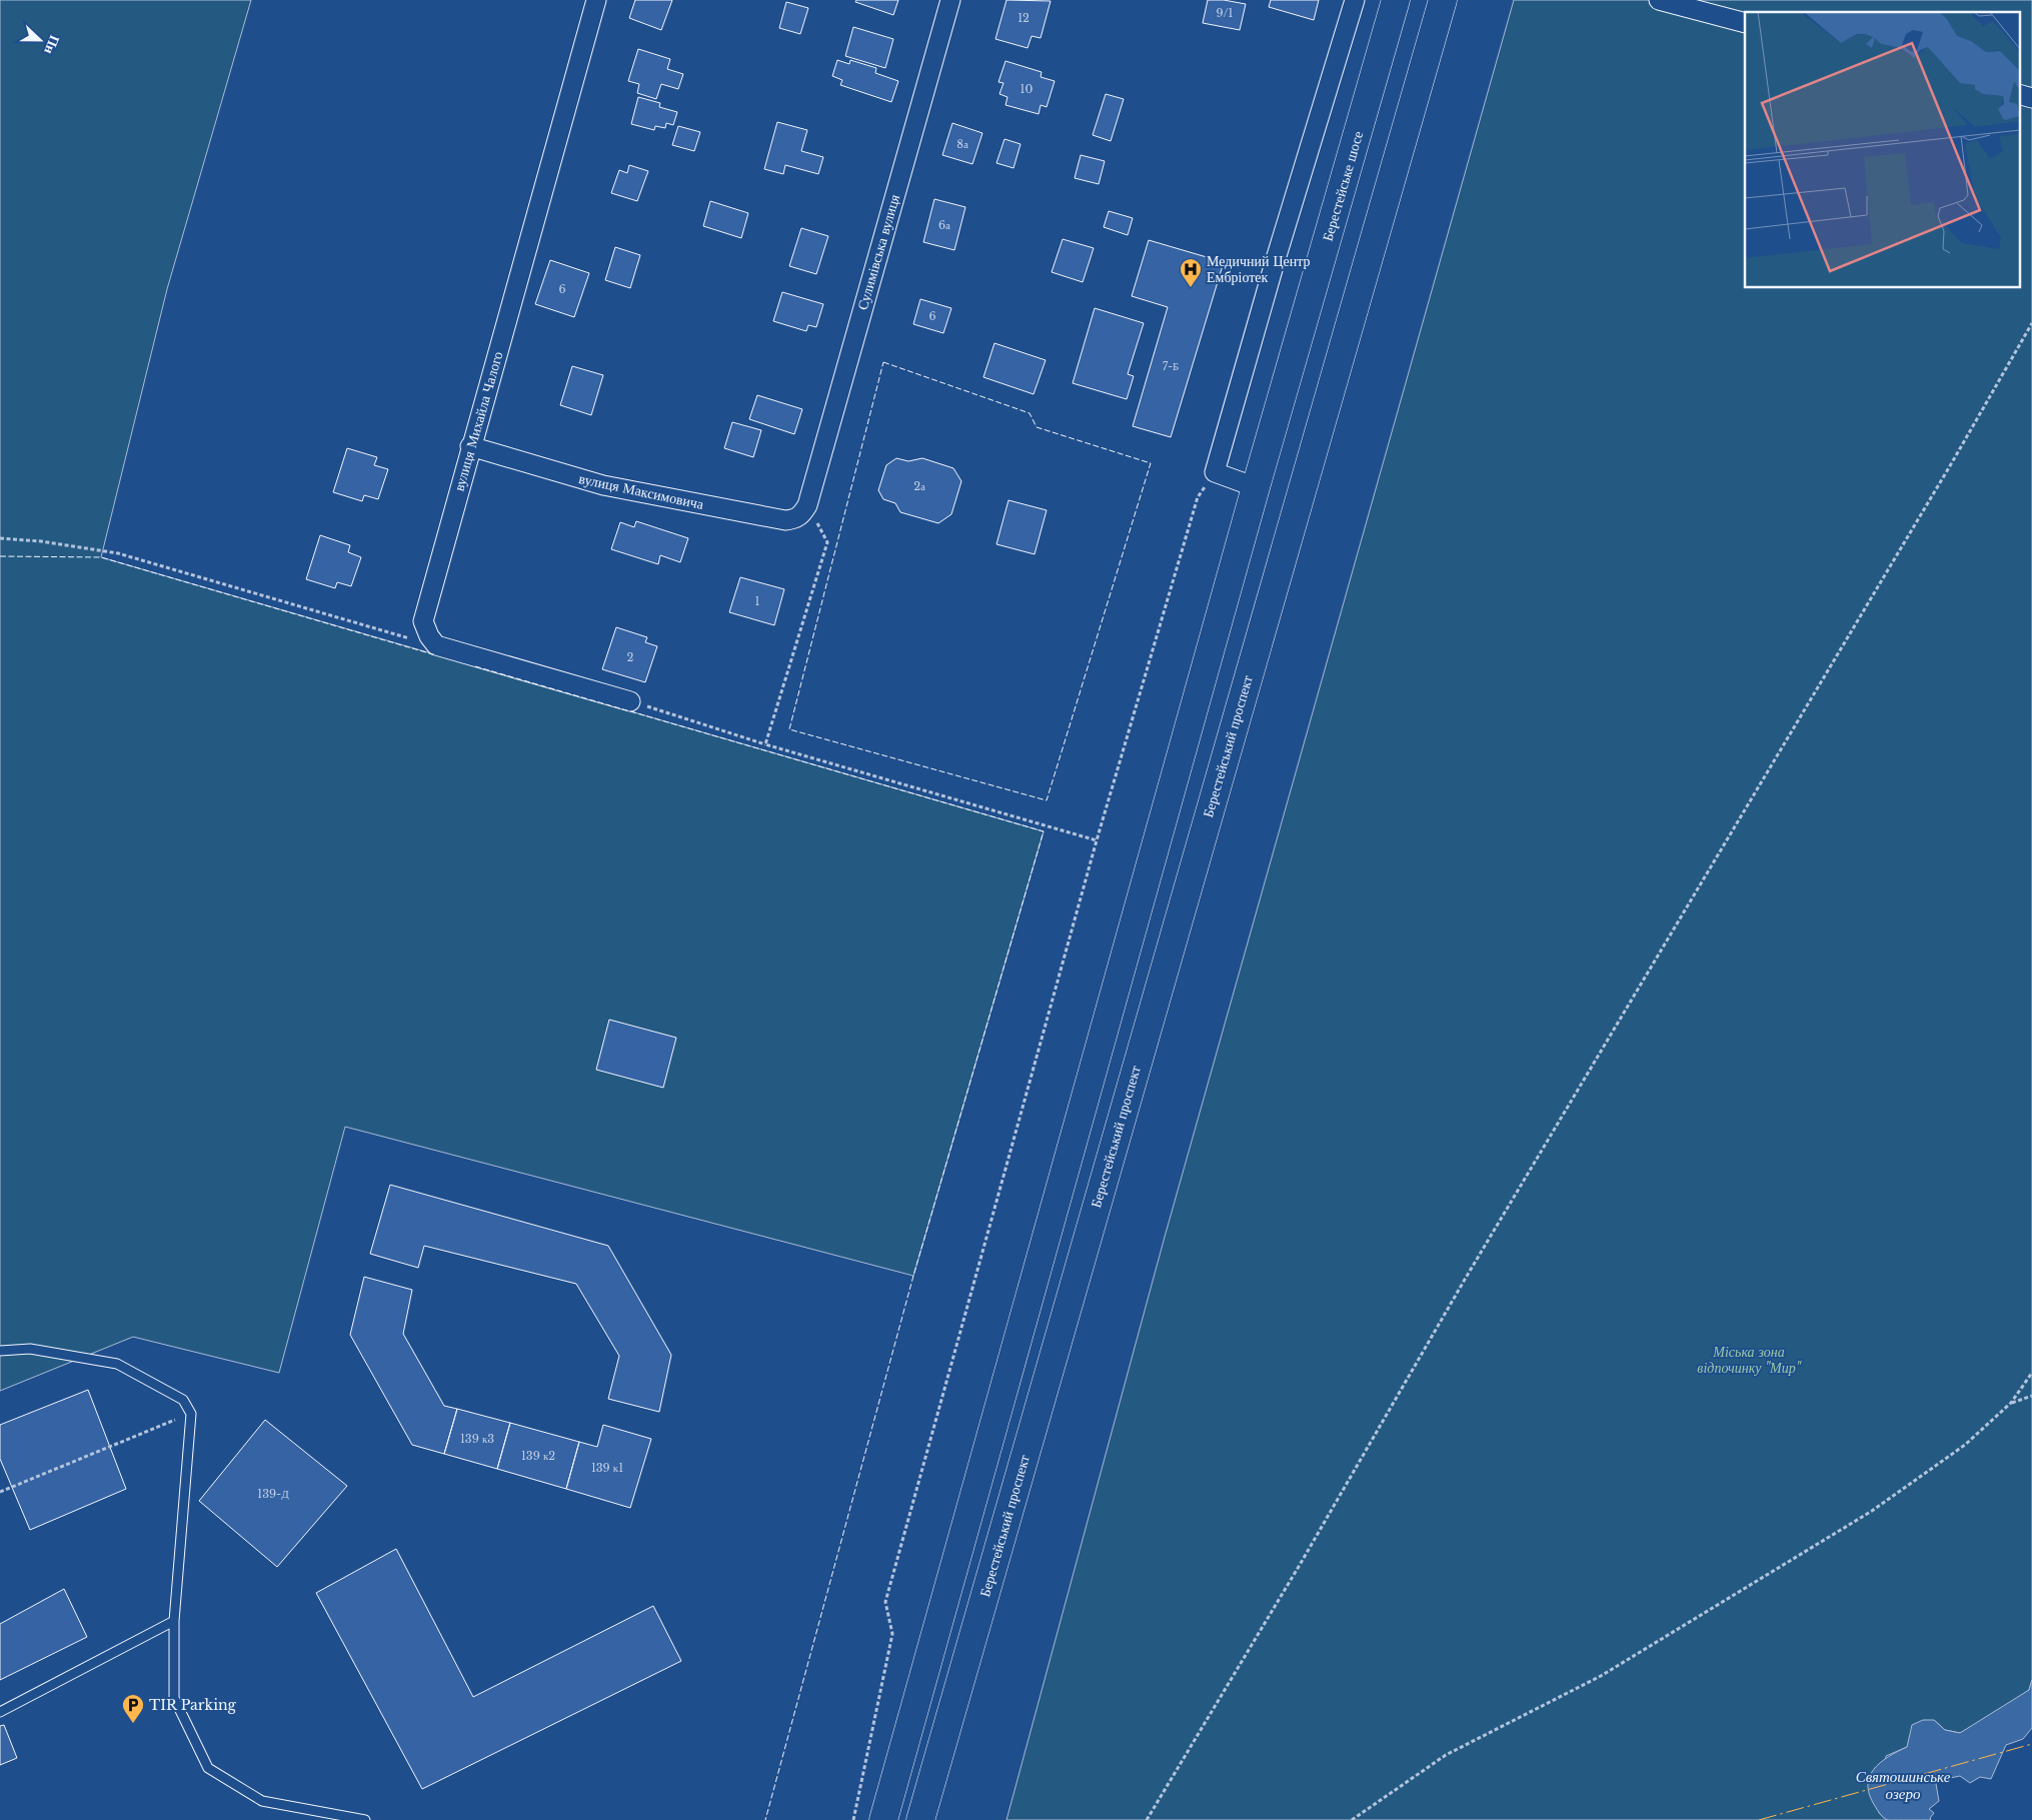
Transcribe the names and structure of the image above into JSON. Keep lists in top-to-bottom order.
{
  "streets": {
    "highway": ["Берестейське шосе", "Берестейський проспект"],
    "street": ["Сулимівська вулиця", "вулиця Михайла Чалого", "вулиця Максимовича"]
  },
  "crossings": [
    ["Сулимівська вулиця", "вулиця Максимовича"],
    ["вулиця Михайла Чалого", "вулиця Максимовича"]
  ],
  "water": ["Святошинське озеро"],
  "parks": ["Міська зона відпочинку \"Мир\""],
  "places": {
    "hospital": ["Медичний Центр Ембріотек"],
    "parking": ["TIR Parking"]
  },
  "house_numbers": [
    "9/1",
    "12",
    "10",
    "8а",
    "6а",
    "6",
    "6",
    "7-Б",
    "2а",
    "1",
    "2",
    "139 к3",
    "139 к2",
    "139 к1",
    "139-Д"
  ],
  "north": "right"
}
